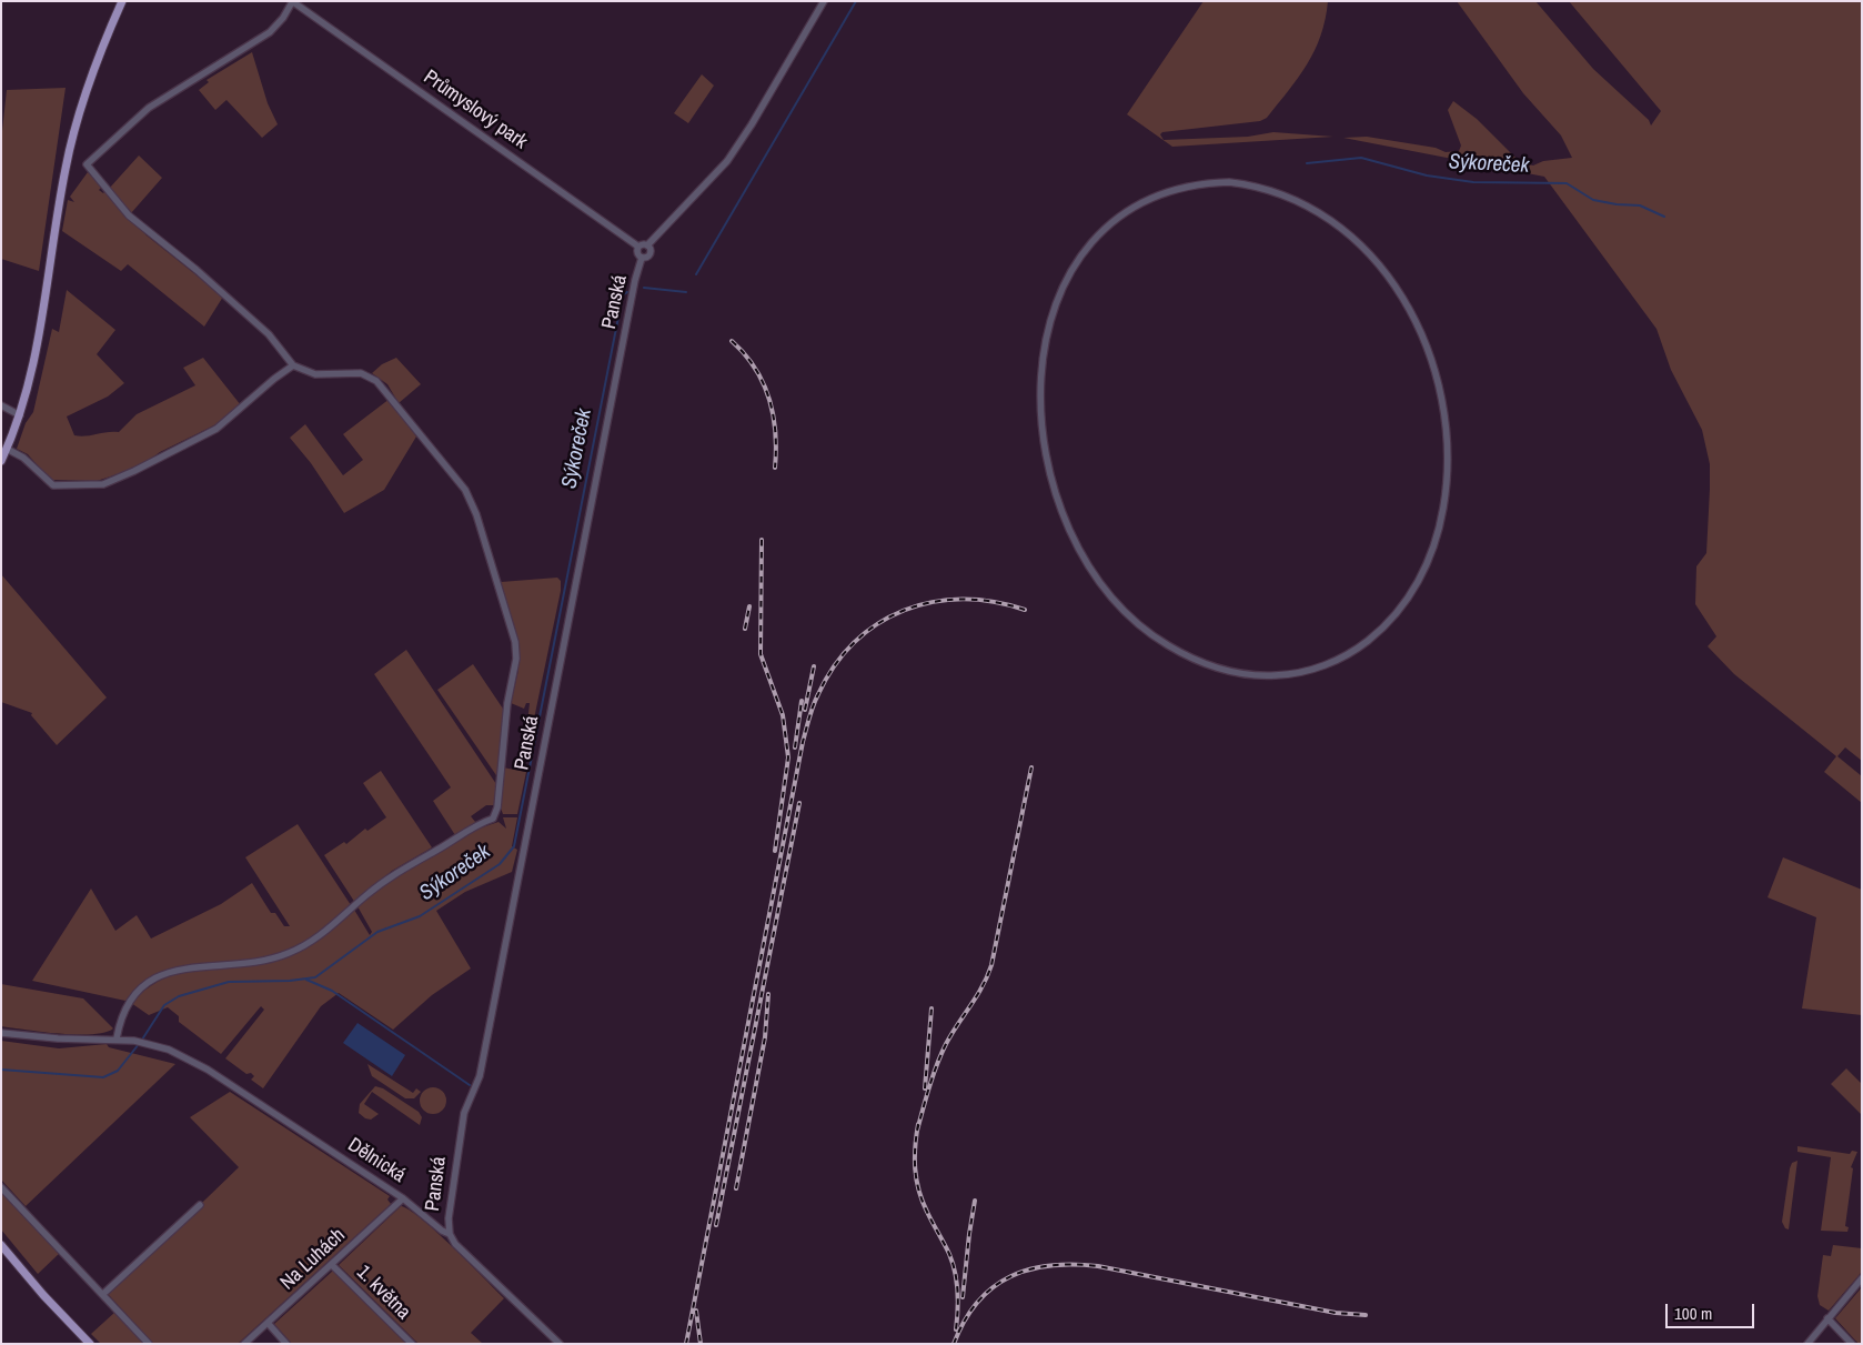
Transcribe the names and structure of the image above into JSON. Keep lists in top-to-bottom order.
{
  "streets": {
    "street": [
      "Průmyslový park",
      "Panská",
      "Dělnická",
      "Na Luhách",
      "1. května"
    ]
  },
  "crossings": [
    ["Průmyslový park", "Panská"],
    ["Panská", "Dělnická"],
    ["Dělnická", "Na Luhách"],
    ["Na Luhách", "1. května"]
  ],
  "water": ["Sýkoreček"],
  "scale_bar": "100 m"
}
